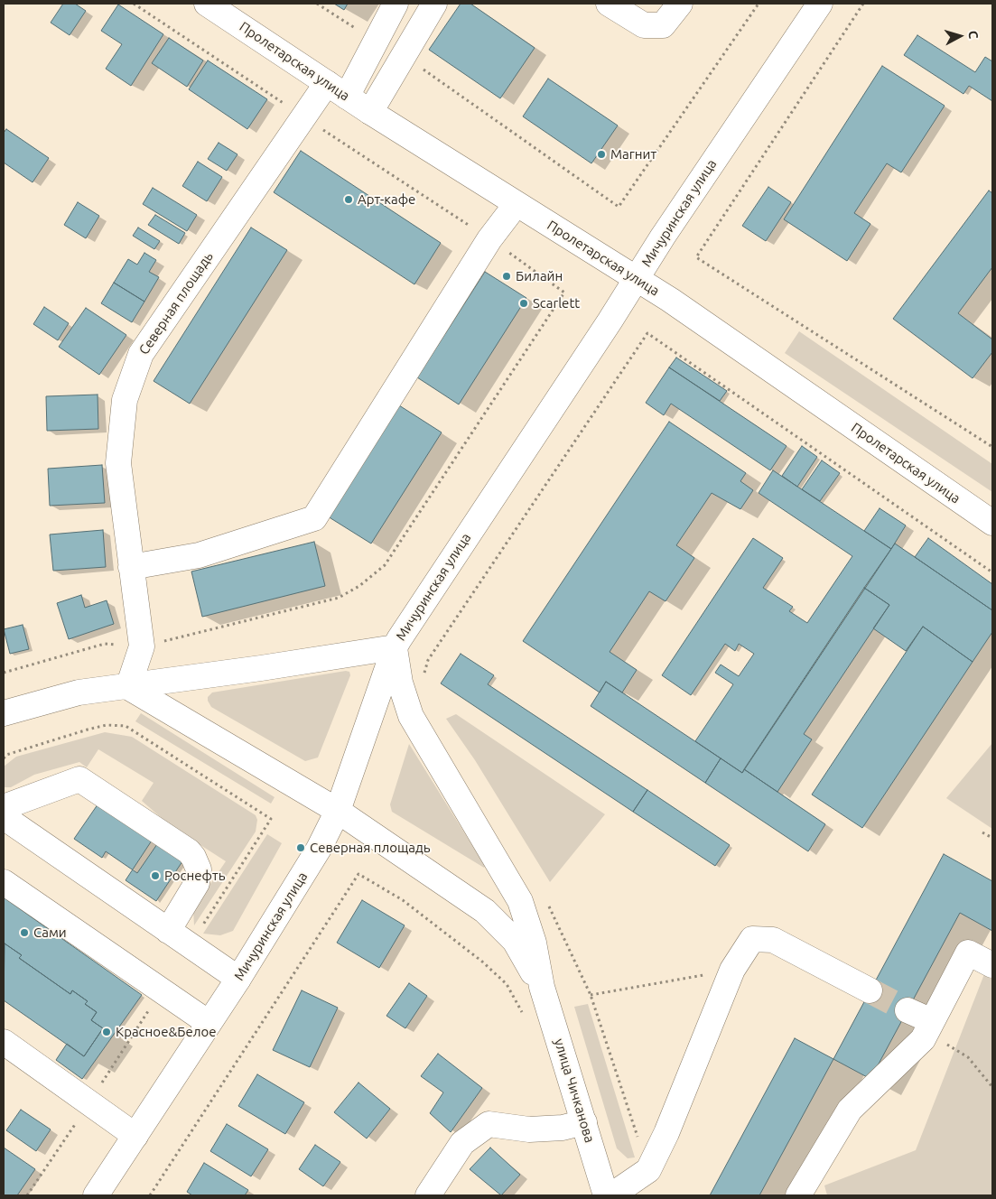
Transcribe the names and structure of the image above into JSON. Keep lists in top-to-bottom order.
{
  "streets": {
    "main road": [
      "Пролетарская улица",
      "Мичуринская улица",
      "Северная площадь",
      "улица Чичканова"
    ]
  },
  "crossings": [
    ["Пролетарская улица", "Мичуринская улица"],
    ["Пролетарская улица", "Северная площадь"]
  ],
  "places": [
    "Магнит",
    "Арт-кафе",
    "Билайн",
    "Scarlett",
    "Северная площадь",
    "Роснефть",
    "Сами",
    "Красное&Белое"
  ],
  "north": "right"
}
